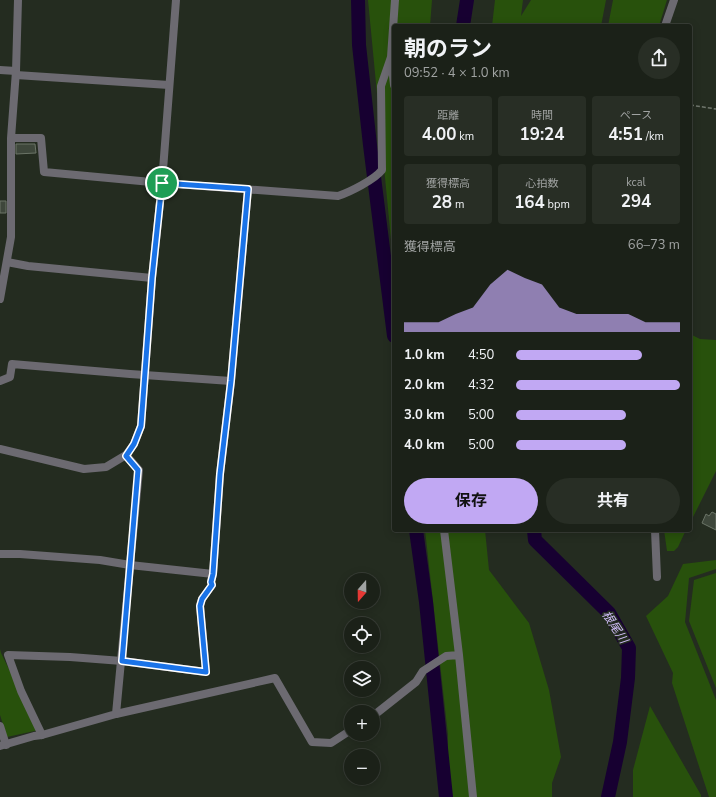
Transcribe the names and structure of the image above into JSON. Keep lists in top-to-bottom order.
{
  "water": ["根尾川"],
  "north": "bottom",
  "page": {
    "heading": ["朝のラン", "09:52 · 4 × 1.0 km"],
    "stats": [
      ["距離", "4.00 km"],
      ["時間", "19:24"],
      ["ペース", "4:51 /km"],
      ["獲得標高", "28 m"],
      ["心拍数", "164 bpm"],
      ["kcal", "294"]
    ],
    "chart": ["獲得標高", "66–73 m"],
    "list": [
      {
        "name": "1.0 km",
        "note": "4:50"
      },
      {
        "name": "2.0 km",
        "note": "4:32"
      },
      {
        "name": "3.0 km",
        "note": "5:00"
      },
      {
        "name": "4.0 km",
        "note": "5:00"
      }
    ],
    "buttons": ["保存", "共有"],
    "map_buttons": ["+", "−"]
  }
}
